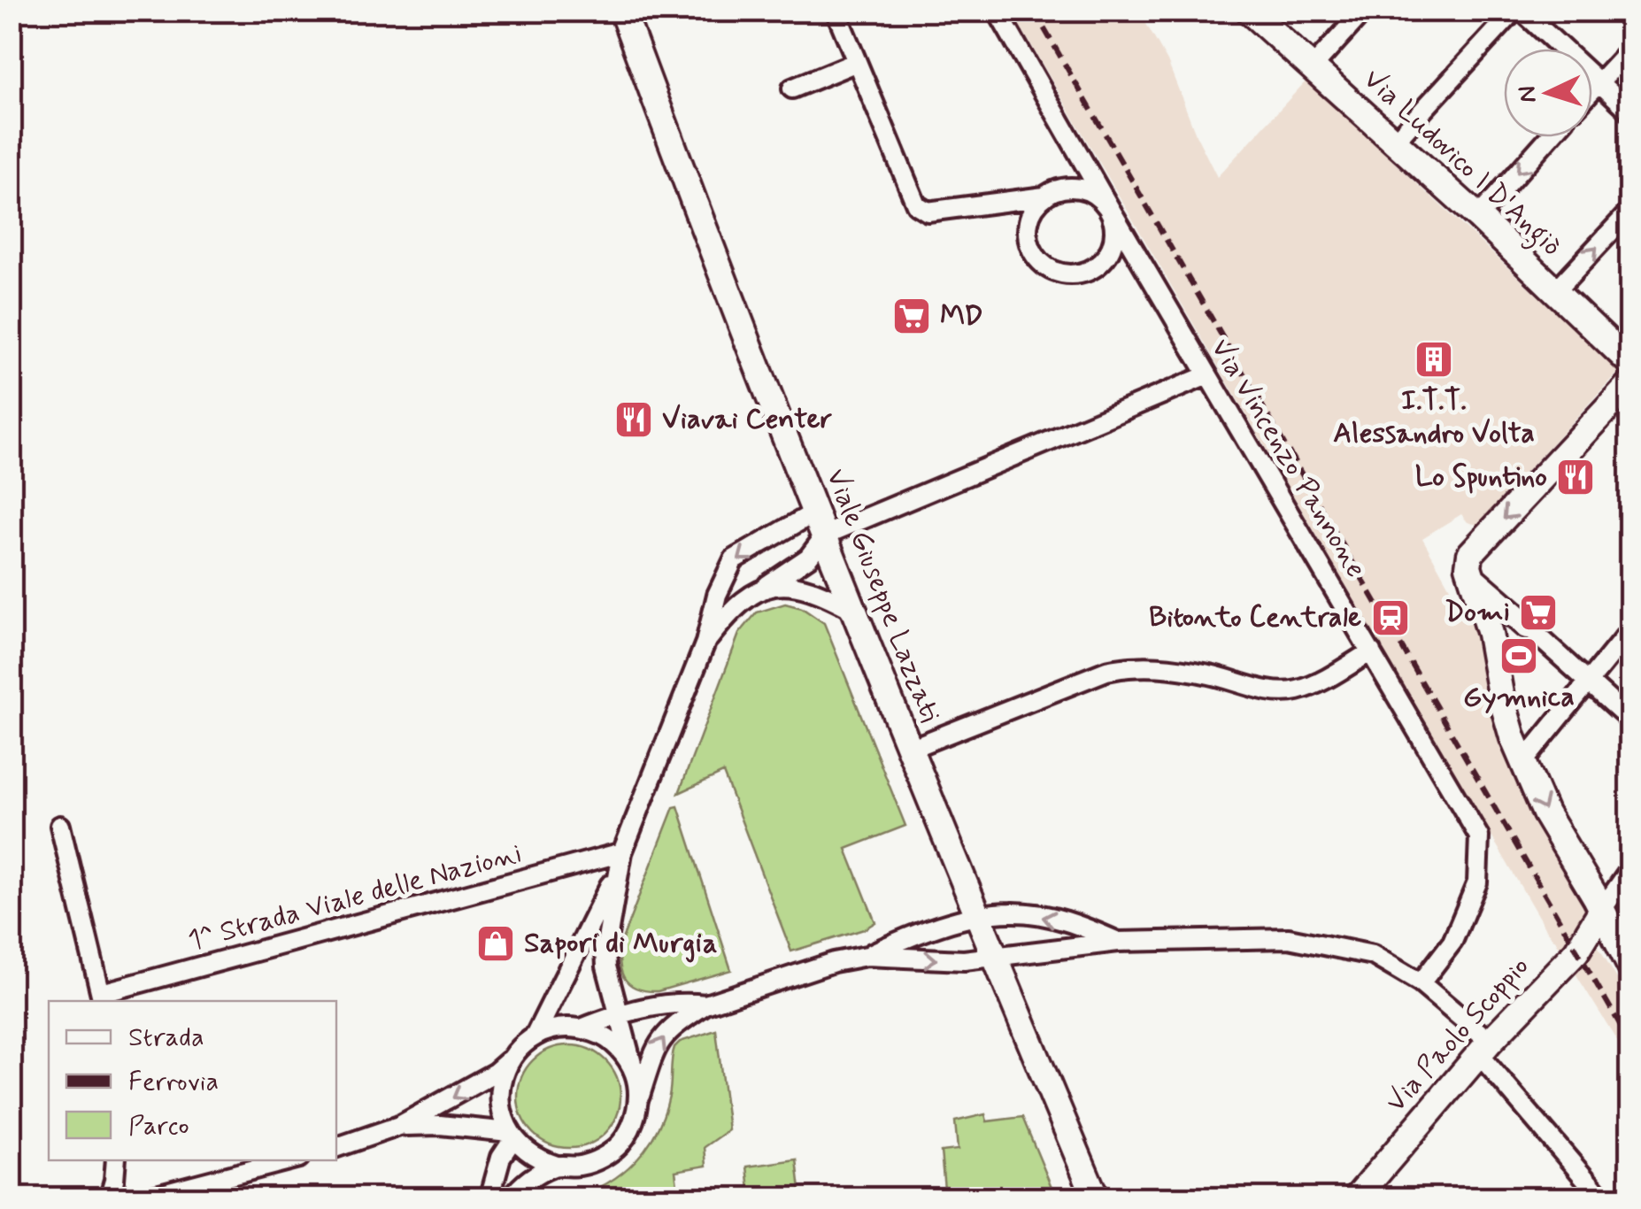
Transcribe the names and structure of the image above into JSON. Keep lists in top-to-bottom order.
{
  "streets": {
    "street": [
      "Via Ludovico I D'Angiò",
      "Via Vincenzo Pannone",
      "Viale Giuseppe Lazzati",
      "1^ Strada Viale delle Nazioni",
      "Via Paolo Scoppio"
    ]
  },
  "places": {
    "supermarket": ["MD", "Domi"],
    "building": ["I.T.T. Alessandro Volta"],
    "restaurant": ["Viavai Center", "Lo Spuntino"],
    "station": ["Bitonto Centrale"],
    "sports": ["Gymnica"],
    "shop": ["Sapori di Murgia"]
  },
  "legend": ["Strada", "Ferrovia", "Parco"],
  "north": "left"
}
